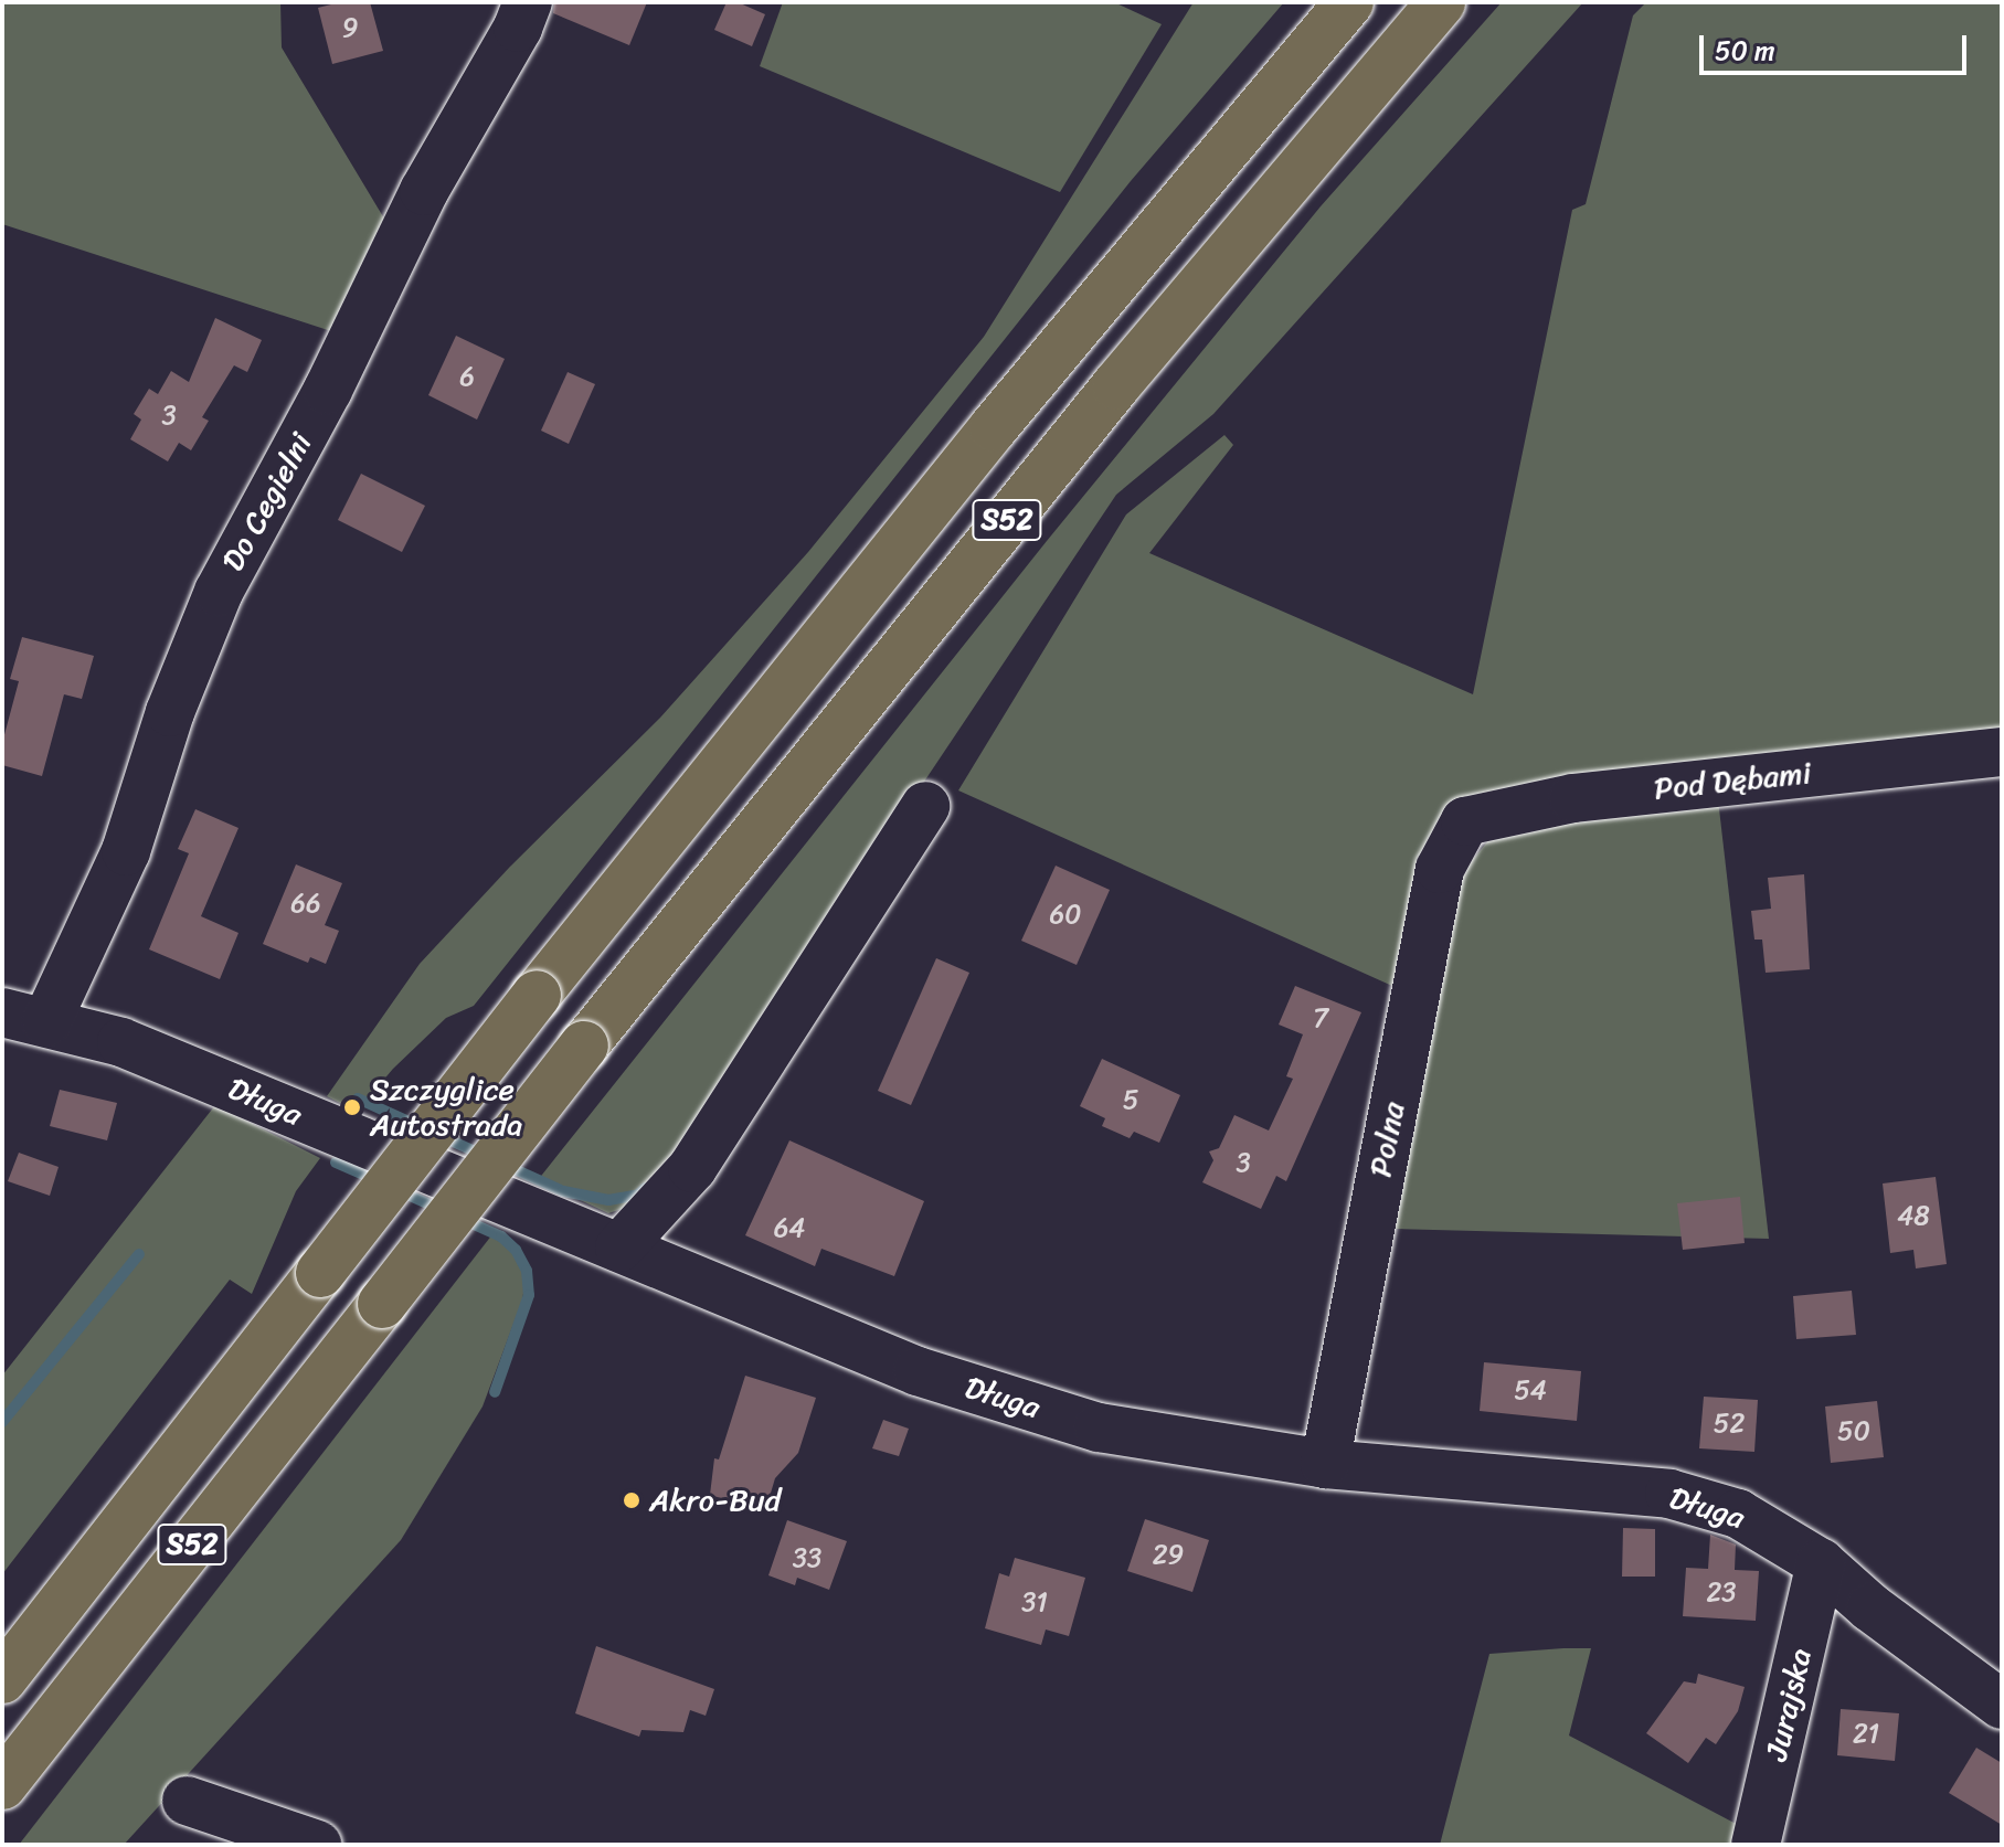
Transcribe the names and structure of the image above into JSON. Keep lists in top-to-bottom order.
{
  "streets": {
    "highway": ["S52"],
    "street": [
      "Do Cegielni",
      "Pod Dębami",
      "Długa",
      "Polna",
      "Jurajska"
    ]
  },
  "crossings": [
    ["Do Cegielni", "Długa"],
    ["Pod Dębami", "Polna"],
    ["Długa", "Polna"],
    ["Długa", "Jurajska"]
  ],
  "places": ["Szczyglice Autostrada", "Akro-Bud"],
  "house_numbers": [
    "9",
    "6",
    "3",
    "66",
    "60",
    "7",
    "5",
    "3",
    "48",
    "64",
    "54",
    "52",
    "50",
    "29",
    "33",
    "23",
    "31",
    "21"
  ],
  "scale_bar": "50 m"
}
